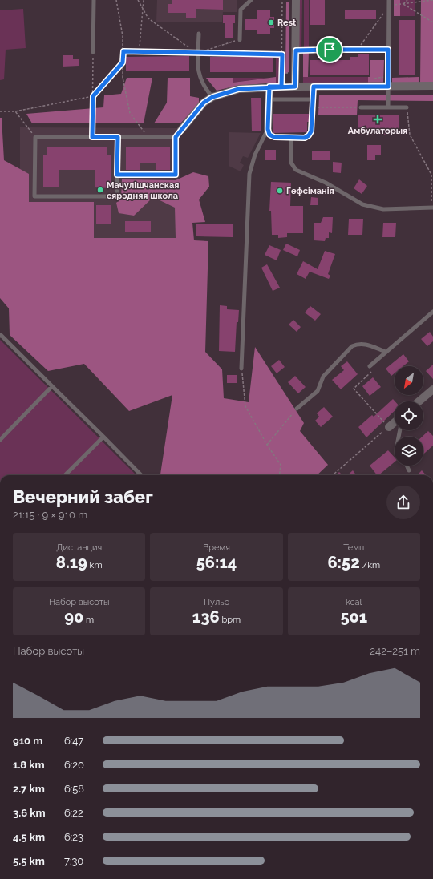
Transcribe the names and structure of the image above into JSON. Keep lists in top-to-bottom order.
{
  "places": {
    "other": ["Rest", "Мачулішчанская сярэдняя школа", "Гефсіманія"],
    "health": ["Амбулаторыя"]
  },
  "north": "bottom left",
  "page": {
    "heading": ["Вечерний забег", "21:15 · 9 × 910 m"],
    "stats": [
      ["Дистанция", "8.19 km"],
      ["Время", "56:14"],
      ["Темп", "6:52 /km"],
      ["Набор высоты", "90 m"],
      ["Пульс", "136 bpm"],
      ["kcal", "501"]
    ],
    "chart": ["Набор высоты", "242–251 m"],
    "list": [
      {
        "name": "910 m",
        "note": "6:47"
      },
      {
        "name": "1.8 km",
        "note": "6:20"
      },
      {
        "name": "2.7 km",
        "note": "6:58"
      },
      {
        "name": "3.6 km",
        "note": "6:22"
      },
      {
        "name": "4.5 km",
        "note": "6:23"
      },
      {
        "name": "5.5 km",
        "note": "7:30"
      }
    ]
  }
}
